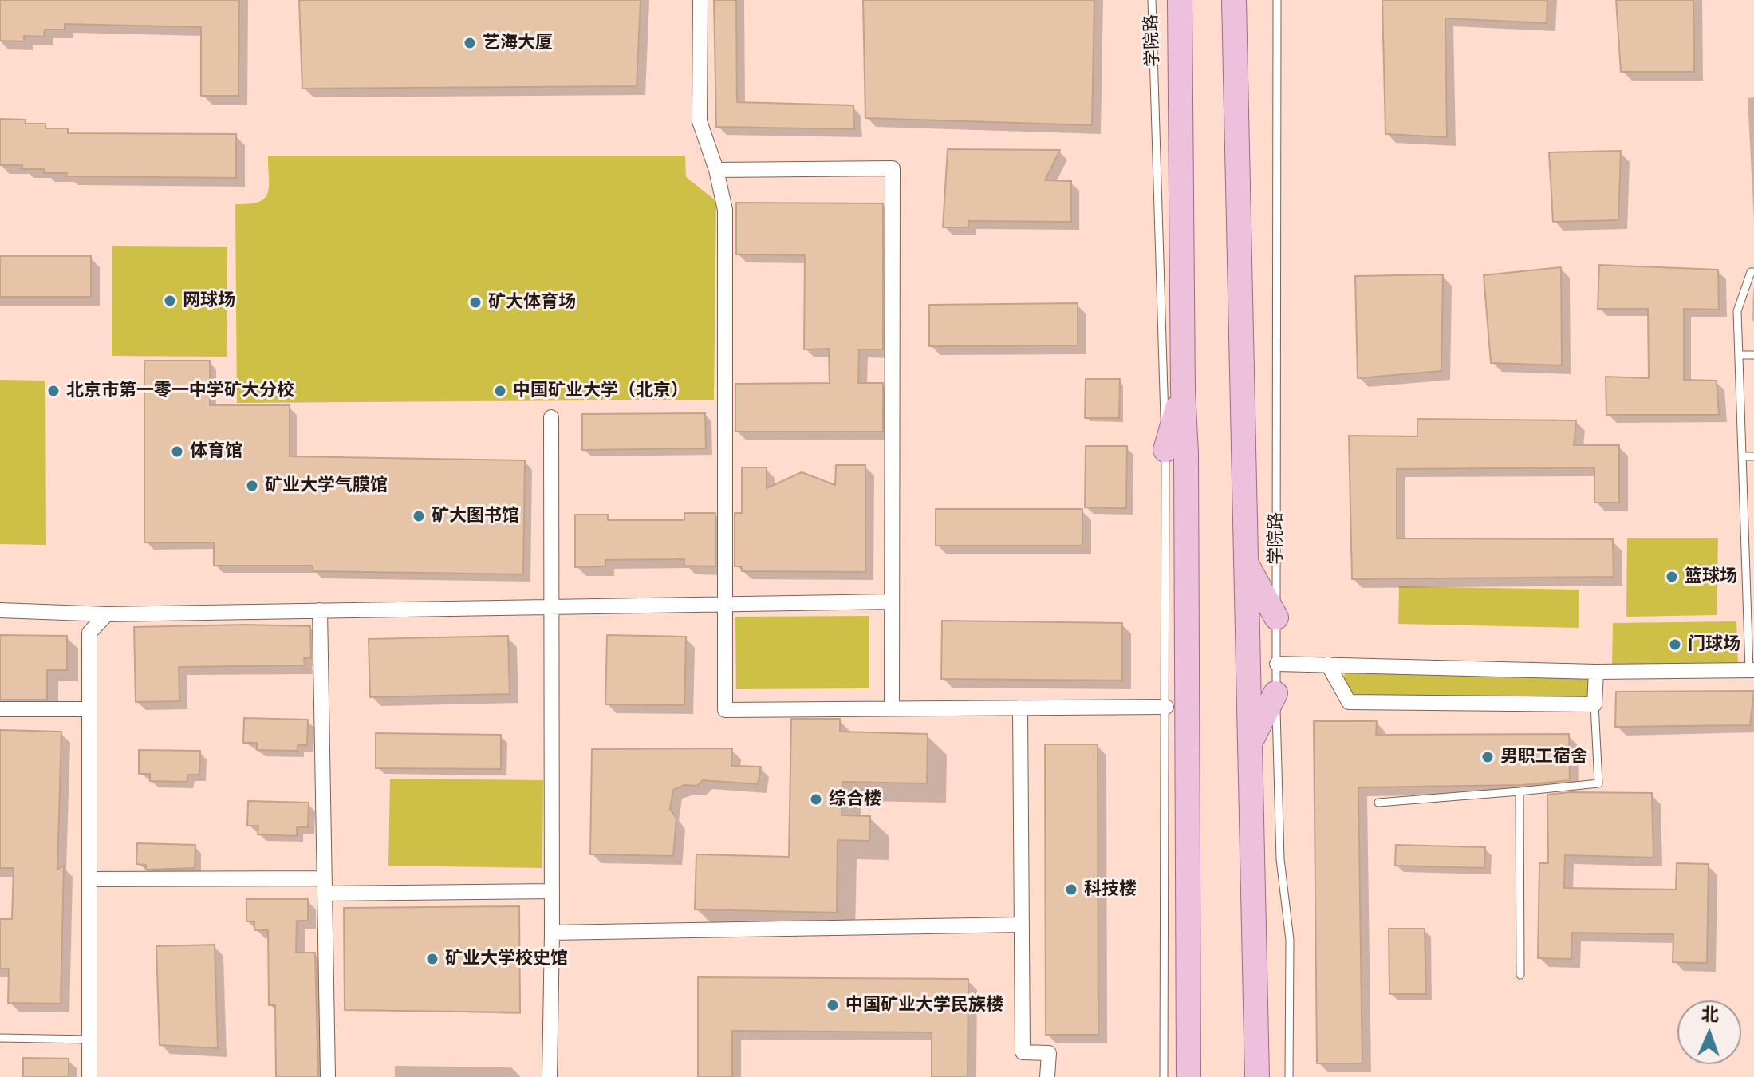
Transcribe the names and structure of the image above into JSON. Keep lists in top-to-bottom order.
{
  "streets": {
    "main road": ["学院路"]
  },
  "places": [
    "艺海大厦",
    "网球场",
    "矿大体育场",
    "北京市第一零一中学矿大分校",
    "中国矿业大学（北京）",
    "体育馆",
    "矿业大学气膜馆",
    "矿大图书馆",
    "篮球场",
    "门球场",
    "男职工宿舍",
    "综合楼",
    "科技楼",
    "矿业大学校史馆",
    "中国矿业大学民族楼"
  ],
  "north": "top"
}
